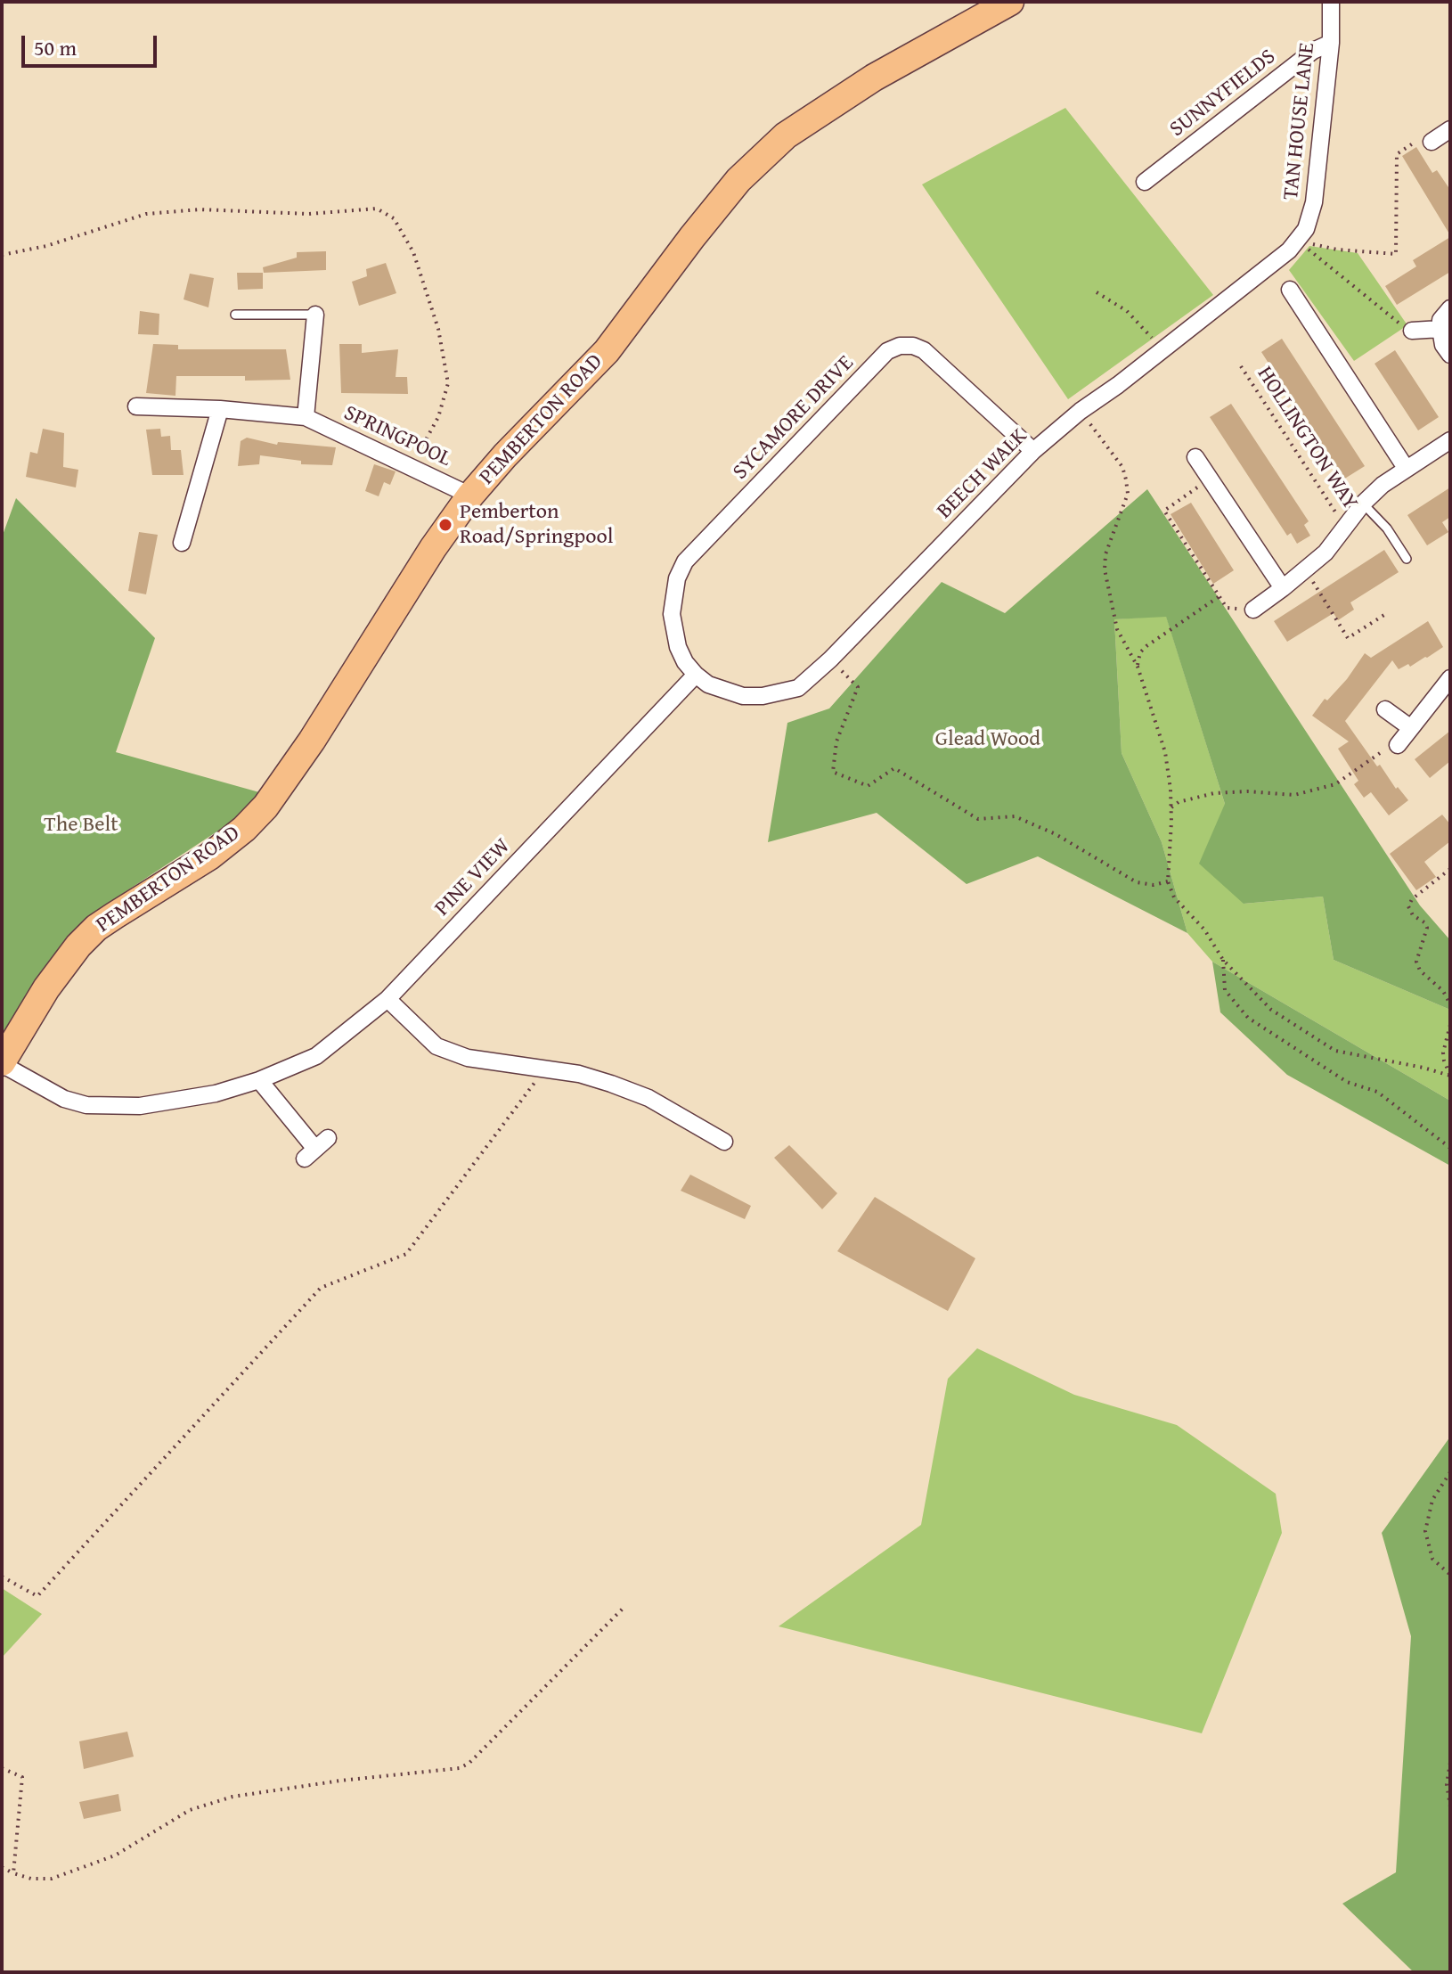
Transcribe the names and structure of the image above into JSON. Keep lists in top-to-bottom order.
{
  "streets": {
    "main road": ["PEMBERTON ROAD"],
    "street": [
      "SUNNYFIELDS",
      "TAN HOUSE LANE",
      "SYCAMORE DRIVE",
      "SPRINGPOOL",
      "BEECH WALK",
      "PINE VIEW"
    ],
    "path": ["HOLLINGTON WAY"]
  },
  "crossings": [
    ["SUNNYFIELDS", "TAN HOUSE LANE"],
    ["TAN HOUSE LANE", "BEECH WALK"],
    ["SYCAMORE DRIVE", "BEECH WALK"],
    ["SYCAMORE DRIVE", "PINE VIEW"],
    ["PEMBERTON ROAD", "SPRINGPOOL"],
    ["PEMBERTON ROAD", "PINE VIEW"],
    ["BEECH WALK", "PINE VIEW"]
  ],
  "parks": ["Glead Wood", "The Belt"],
  "places": ["Pemberton Road/Springpool"],
  "scale_bar": "50 m"
}
